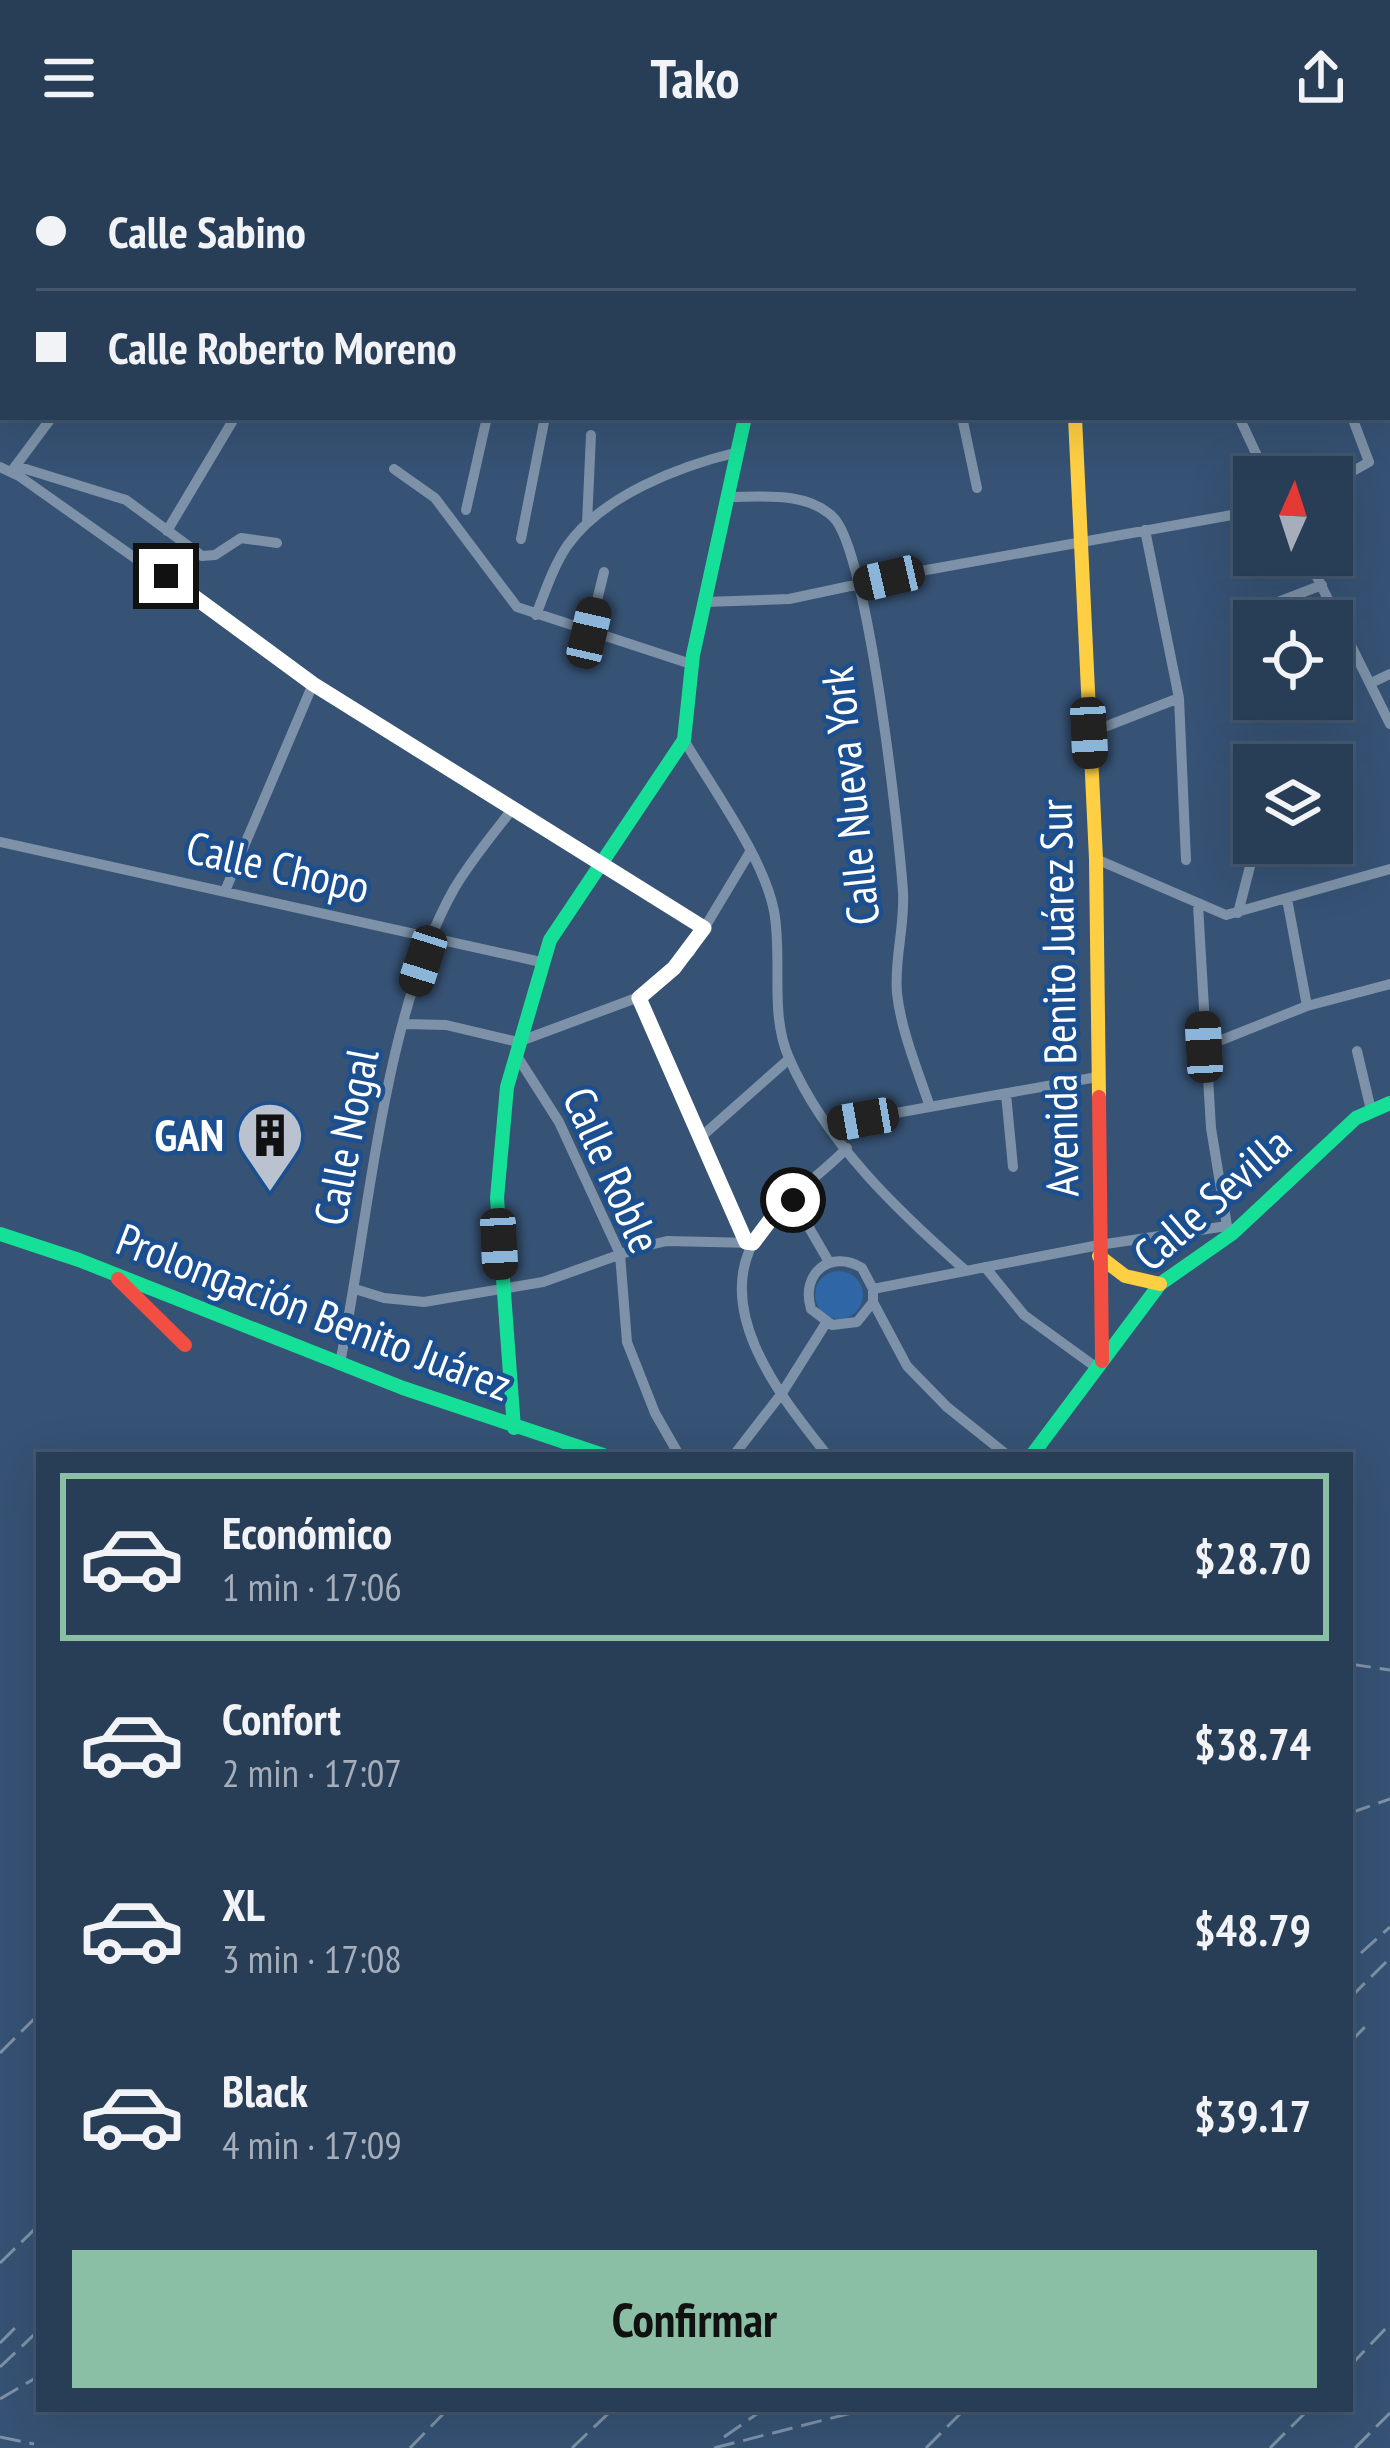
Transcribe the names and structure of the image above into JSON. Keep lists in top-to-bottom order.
{
  "streets": {
    "street": [
      "Calle Nueva York",
      "Calle Chopo",
      "Avenida Benito Juárez Sur",
      "Calle Nogal",
      "Calle Roble",
      "Calle Sevilla",
      "Prolongación Benito Juárez"
    ]
  },
  "crossings": [
    ["Calle Chopo", "Calle Nogal"],
    ["Avenida Benito Juárez Sur", "Calle Sevilla"],
    ["Calle Nogal", "Prolongación Benito Juárez"]
  ],
  "places": {
    "building": ["GAN"]
  },
  "north": "top",
  "page": {
    "header": "Tako",
    "banner": ["Calle Sabino", "Calle Roberto Moreno"],
    "list": [
      {
        "name": "Económico",
        "note": "1 min · 17:06",
        "value": "$28.70"
      },
      {
        "name": "Confort",
        "note": "2 min · 17:07",
        "value": "$38.74"
      },
      {
        "name": "XL",
        "note": "3 min · 17:08",
        "value": "$48.79"
      },
      {
        "name": "Black",
        "note": "4 min · 17:09",
        "value": "$39.17"
      }
    ],
    "buttons": "Confirmar"
  }
}
